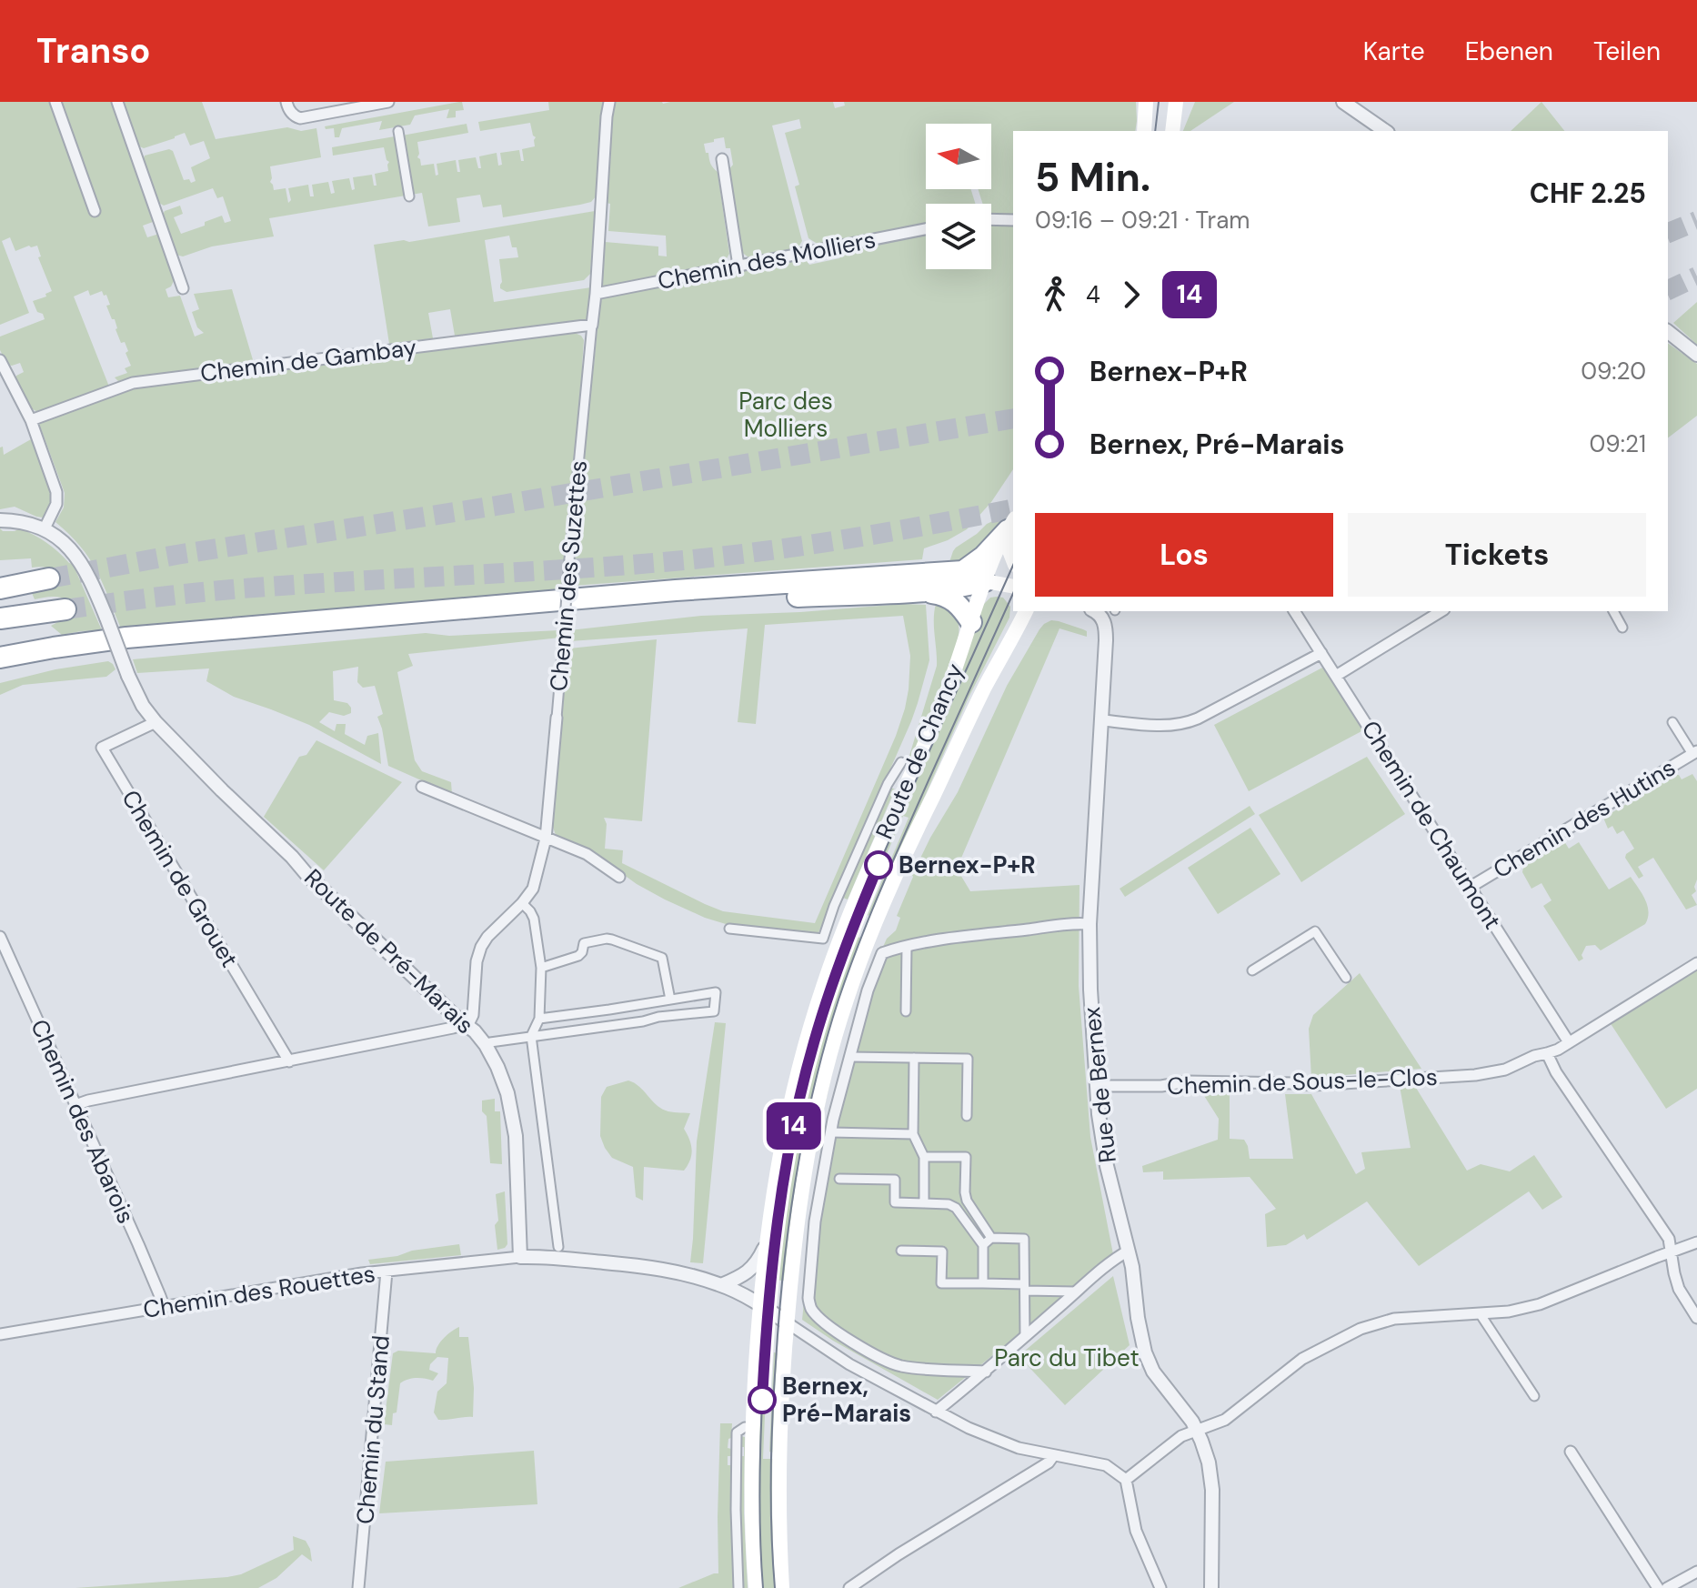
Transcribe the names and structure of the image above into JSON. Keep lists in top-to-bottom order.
{
  "streets": {
    "main road": ["Route de Chancy"],
    "street": [
      "Chemin des Molliers",
      "Chemin de Gambay",
      "Chemin des Suzettes",
      "Chemin des Hutins",
      "Chemin de Chaumont",
      "Chemin de Grouet",
      "Route de Pré-Marais",
      "Chemin de Sous-le-Clos",
      "Rue de Bernex",
      "Chemin des Abarois",
      "Chemin des Rouettes",
      "Chemin du Stand"
    ]
  },
  "crossings": [
    ["Chemin des Molliers", "Chemin des Suzettes"],
    ["Chemin de Gambay", "Chemin des Suzettes"],
    ["Chemin des Suzettes", "Route de Pré-Marais"],
    ["Chemin des Hutins", "Chemin de Chaumont"],
    ["Chemin de Chaumont", "Chemin de Sous-le-Clos"],
    ["Chemin de Grouet", "Route de Pré-Marais"],
    ["Route de Pré-Marais", "Chemin des Rouettes"],
    ["Chemin de Sous-le-Clos", "Rue de Bernex"],
    ["Chemin des Abarois", "Chemin des Rouettes"],
    ["Chemin des Rouettes", "Chemin du Stand"]
  ],
  "parks": ["Parc des Molliers", "Parc du Tibet"],
  "places": ["Bernex-P+R", "Bernex, Pré-Marais"],
  "lines": ["tram line 14"],
  "north": "left",
  "page": {
    "header": "Transo",
    "nav": ["Karte", "Ebenen", "Teilen"],
    "on_map": "14",
    "heading": ["5 Min.", "09:16 – 09:21 · Tram", "CHF 2.25"],
    "legs": ["4", "14"],
    "list": [
      {
        "name": "Bernex-P+R",
        "value": "09:20"
      },
      {
        "name": "Bernex, Pré-Marais",
        "value": "09:21"
      }
    ],
    "buttons": ["Los", "Tickets"]
  }
}
